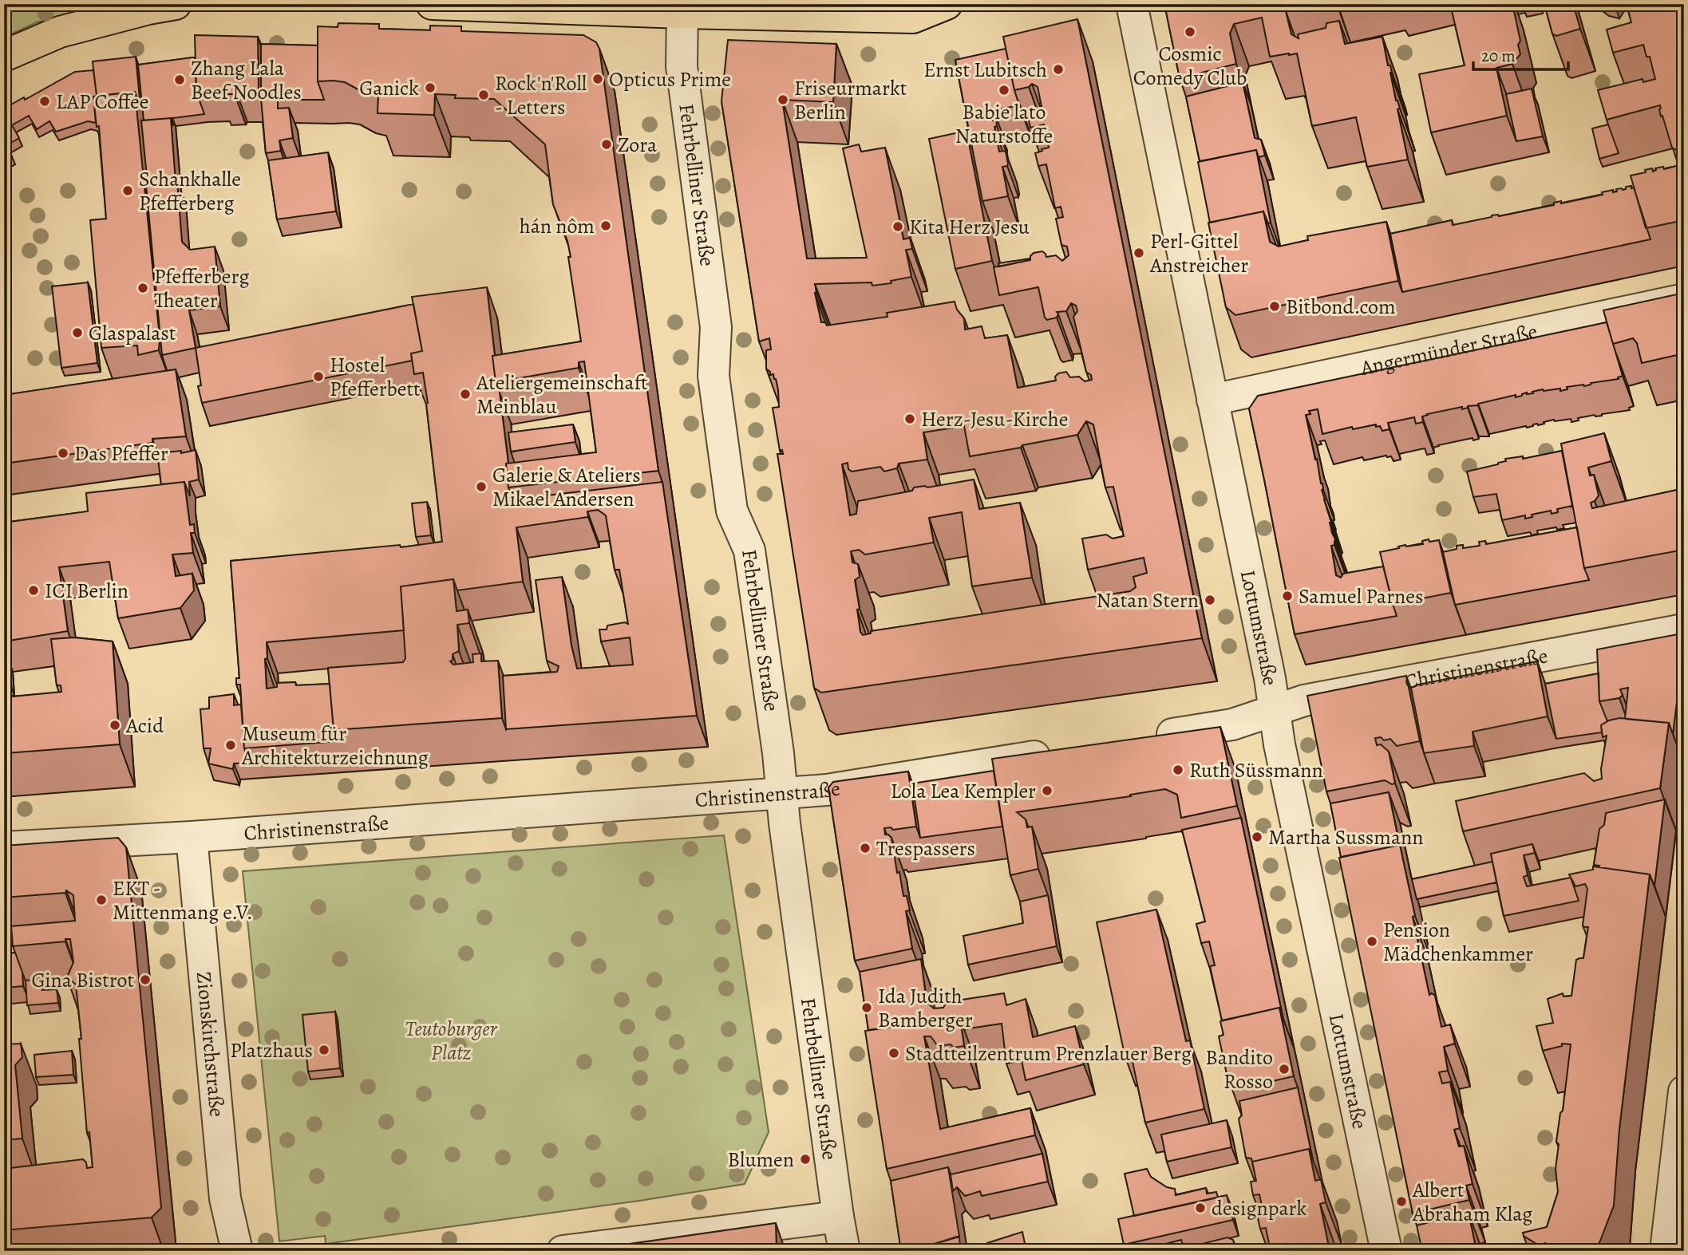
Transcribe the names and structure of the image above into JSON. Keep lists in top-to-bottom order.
{
  "streets": {
    "street": [
      "Fehrbelliner Straße",
      "Angermünder Straße",
      "Lottumstraße",
      "Christinenstraße",
      "Zionskirchstraße"
    ]
  },
  "crossings": [
    ["Fehrbelliner Straße", "Christinenstraße"],
    ["Angermünder Straße", "Lottumstraße"],
    ["Lottumstraße", "Christinenstraße"],
    ["Christinenstraße", "Zionskirchstraße"]
  ],
  "parks": ["Teutoburger Platz"],
  "places": [
    "Cosmic Comedy Club",
    "Ernst Lubitsch",
    "Opticus Prime",
    "Zhang Lala Beef Noodles",
    "Ganick",
    "Babie lato Naturstoffe",
    "Rock'n'Roll - Letters",
    "Friseurmarkt Berlin",
    "LAP Coffee",
    "Zora",
    "Schankhalle Pfefferberg",
    "hán nôm",
    "Kita Herz Jesu",
    "Perl-Gittel Anstreicher",
    "Pfefferberg Theater",
    "Bitbond.com",
    "Glaspalast",
    "Hostel Pfefferbett",
    "Ateliergemeinschaft Meinblau",
    "Herz-Jesu-Kirche",
    "Das Pfeffer",
    "Galerie & Ateliers Mikael Andersen",
    "ICI Berlin",
    "Samuel Parnes",
    "Natan Stern",
    "Acid",
    "Museum für Architekturzeichnung",
    "Ruth Süssmann",
    "Lola Lea Kempler",
    "Martha Sussmann",
    "Trespassers",
    "EKT - Mittenmang e.V.",
    "Pension Mädchenkammer",
    "Gina Bistrot",
    "Ida Judith Bamberger",
    "Platzhaus",
    "Stadtteilzentrum Prenzlauer Berg",
    "Bandito Rosso",
    "Blumen",
    "Albert Abraham Klag",
    "designpark"
  ],
  "scale_bar": "20 m"
}
